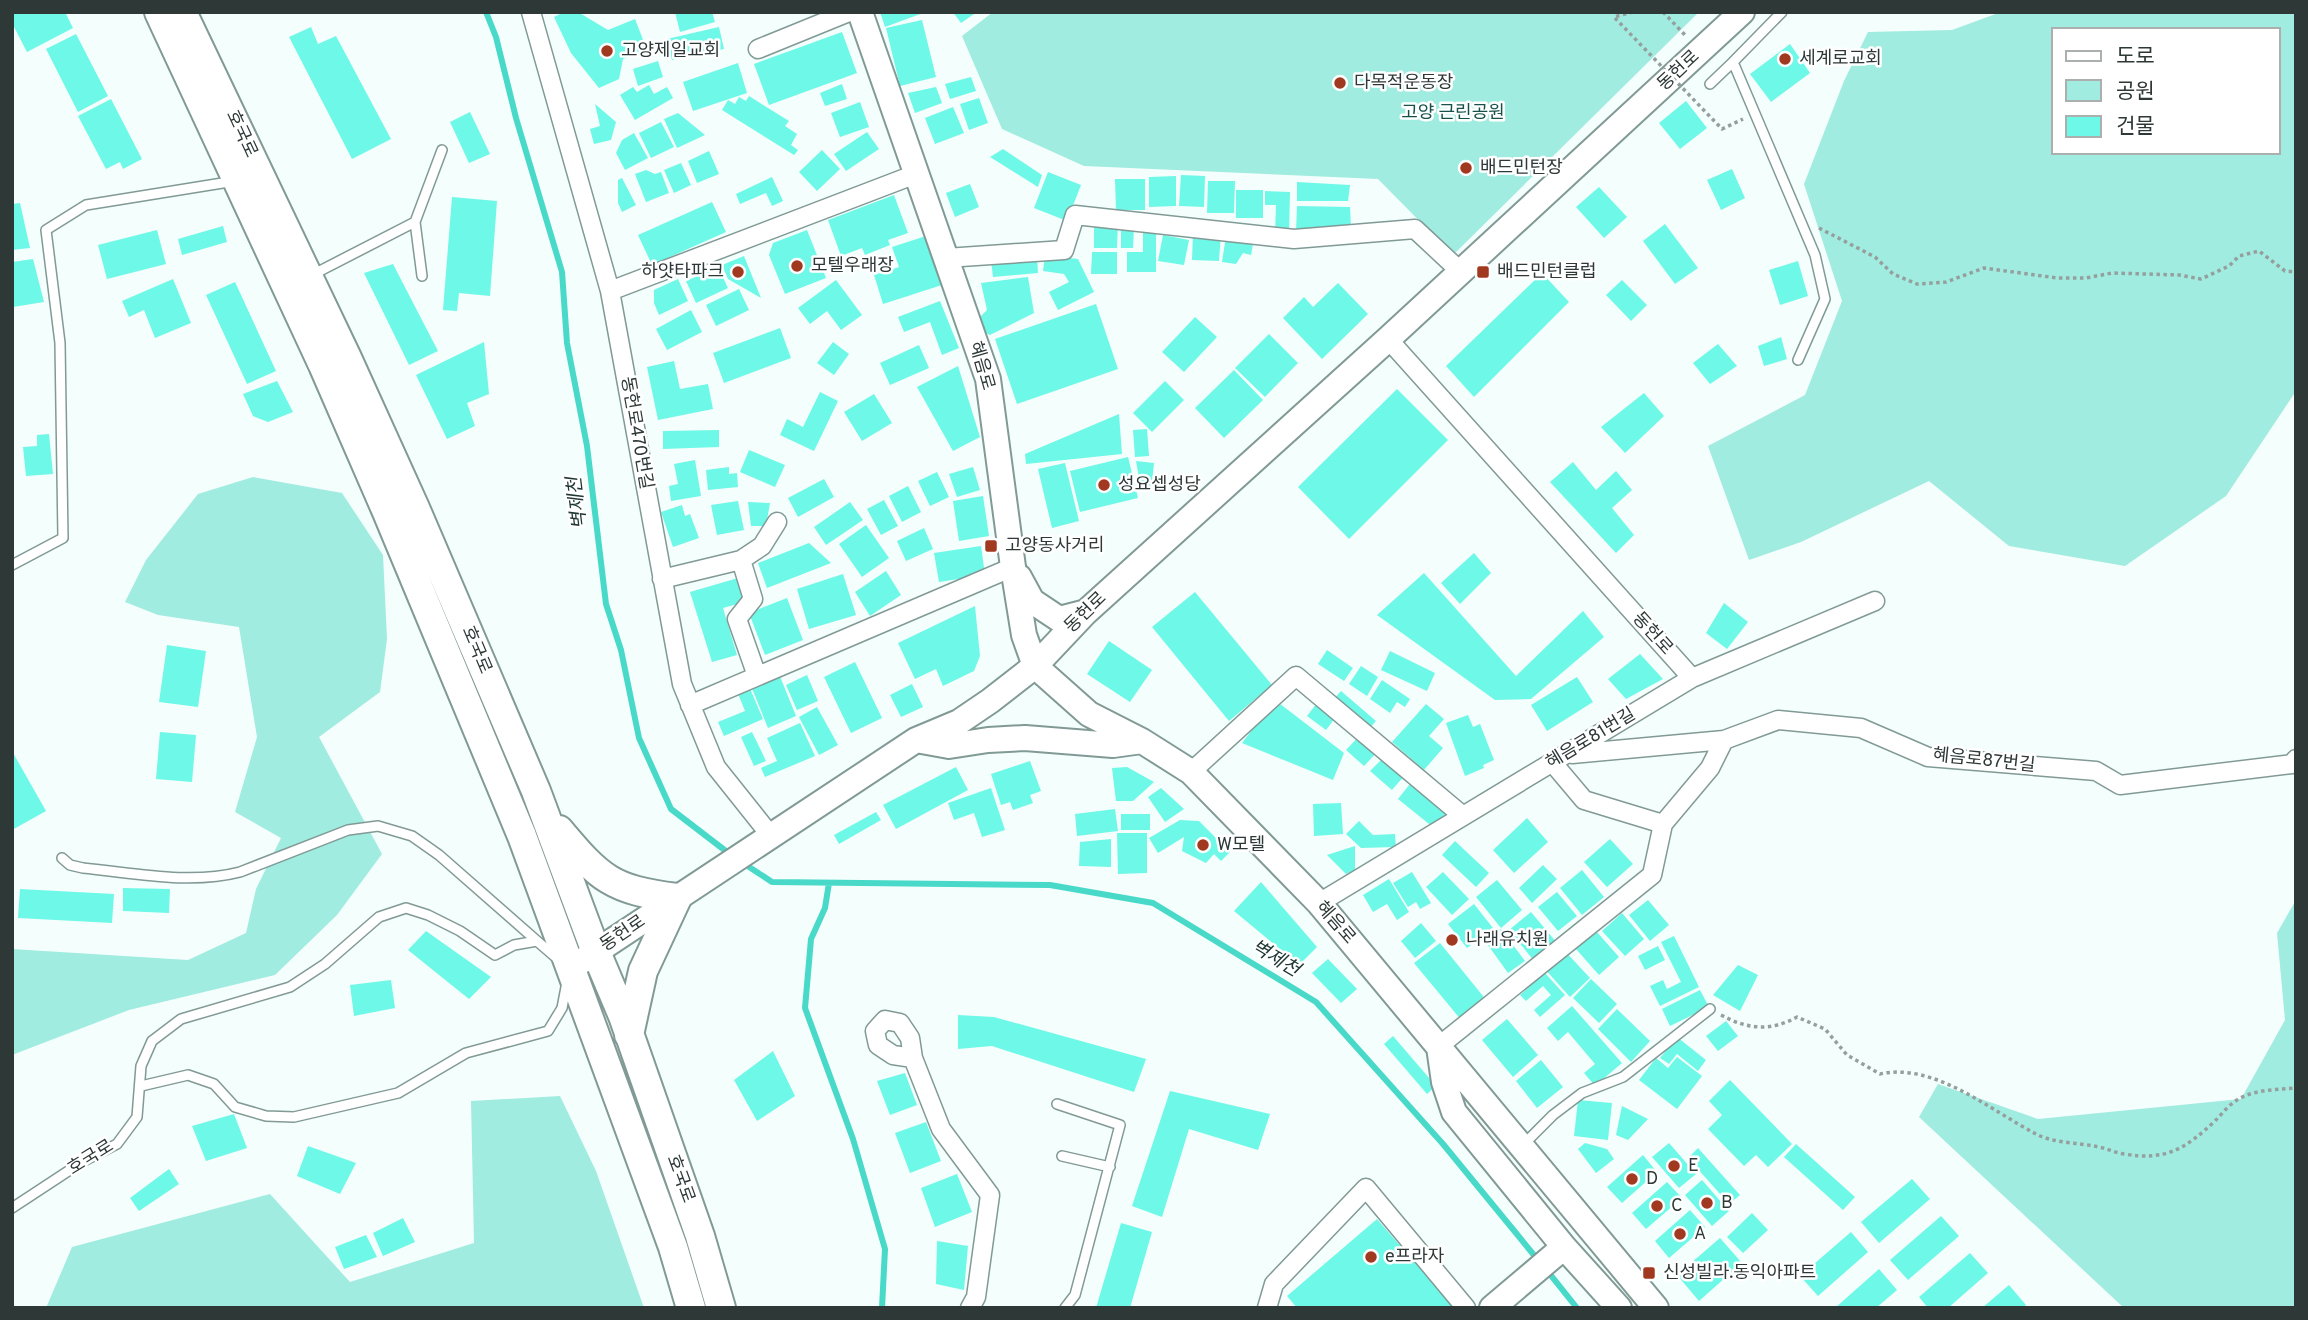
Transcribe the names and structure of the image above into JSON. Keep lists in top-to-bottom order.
{
  "streets": {
    "main road": ["동헌로", "호국로", "혜음로"],
    "street": ["동헌로470번길", "혜음로81번길", "혜음로87번길"]
  },
  "crossings": [
    ["동헌로", "호국로"],
    ["동헌로", "혜음로"],
    ["동헌로", "동헌로470번길"],
    ["동헌로", "혜음로81번길"],
    ["혜음로", "혜음로81번길"],
    ["혜음로81번길", "혜음로87번길"]
  ],
  "water": ["벽제천"],
  "parks": ["고양 근린공원"],
  "places": {
    "other": [
      "고양제일교회",
      "세계로교회",
      "다목적운동장",
      "배드민턴장",
      "모텔우래장",
      "하얏타파크",
      "성요셉성당",
      "W모텔",
      "나래유치원",
      "E",
      "D",
      "B",
      "C",
      "A",
      "e프라자"
    ],
    "transit": ["배드민턴클럽", "고양동사거리", "신성빌라.동익아파트"]
  },
  "legend": ["도로", "공원", "건물"]
}
